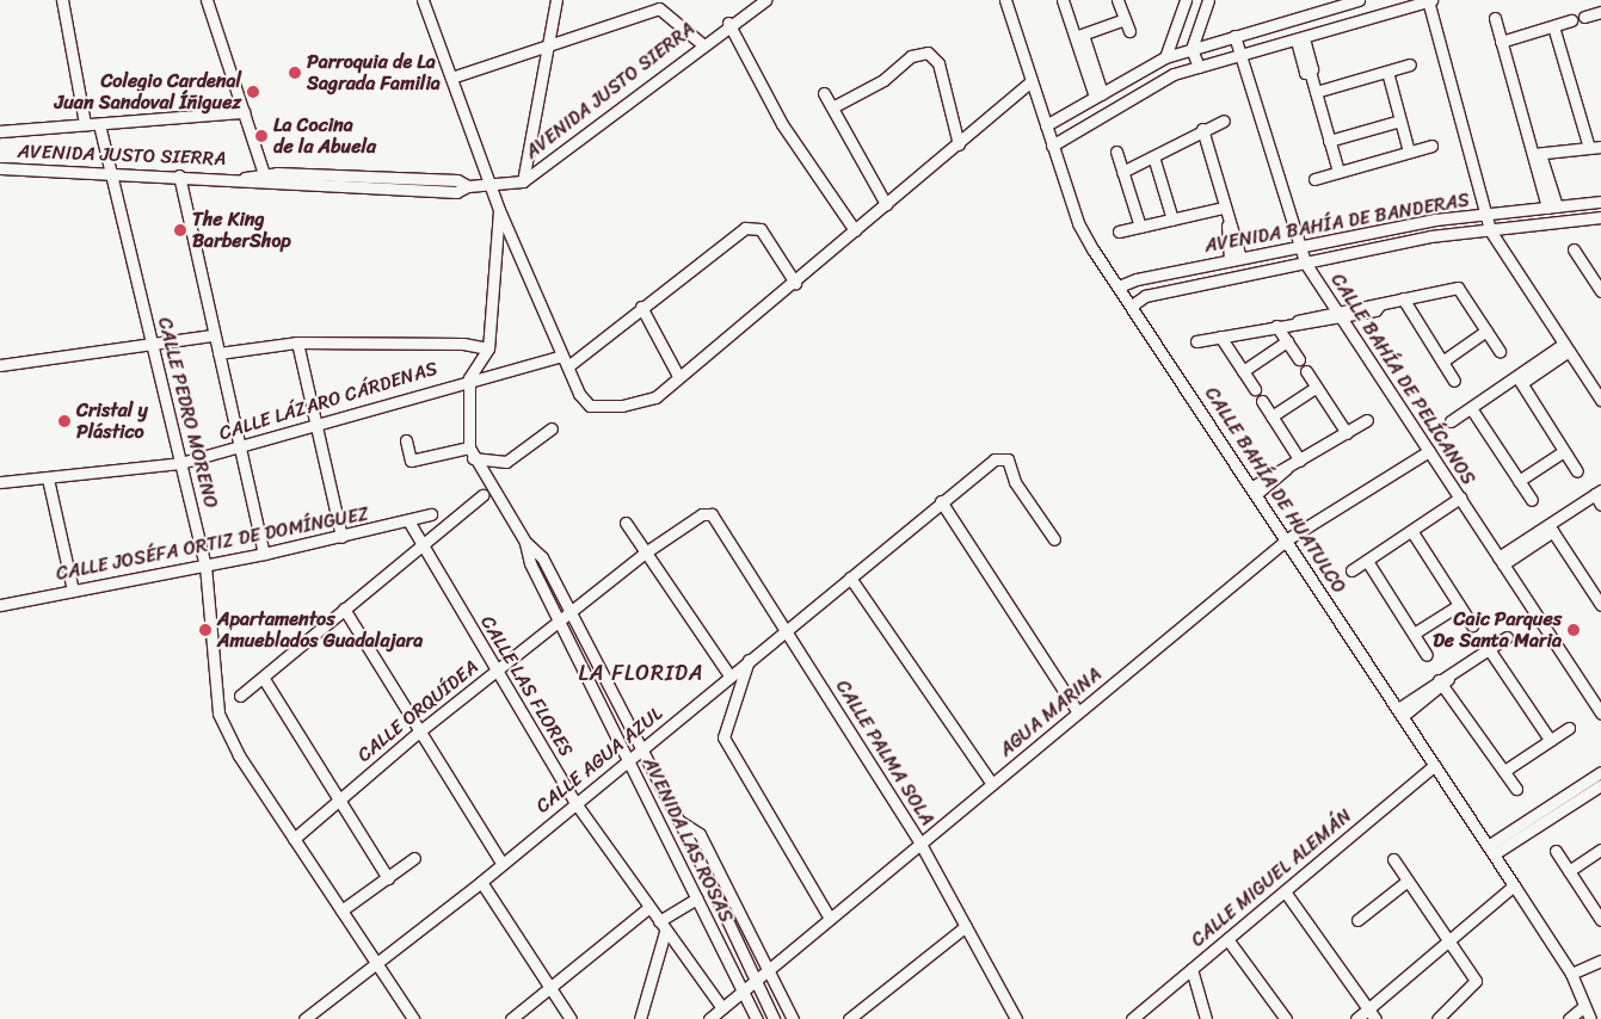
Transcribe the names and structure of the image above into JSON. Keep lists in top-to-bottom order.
{
  "streets": {
    "street": [
      "AVENIDA JUSTO SIERRA",
      "AVENIDA BAHÍA DE BANDERAS",
      "CALLE BAHÍA DE PELÍCANOS",
      "CALLE LÁZARO CÁRDENAS",
      "CALLE PEDRO MORENO",
      "CALLE BAHÍA DE HUATULCO",
      "CALLE JOSÉFA ORTIZ DE DOMÍNGUEZ",
      "CALLE LAS FLORES",
      "CALLE ORQUÍDEA",
      "AGUA MARINA",
      "CALLE PALMA SOLA",
      "CALLE AGUA AZUL",
      "AVENIDA LAS ROSAS",
      "CALLE MIGUEL ALEMÁN"
    ]
  },
  "crossings": [
    ["AVENIDA JUSTO SIERRA", "CALLE PEDRO MORENO"],
    ["AVENIDA BAHÍA DE BANDERAS", "CALLE BAHÍA DE PELÍCANOS"],
    ["AVENIDA BAHÍA DE BANDERAS", "CALLE BAHÍA DE HUATULCO"],
    ["CALLE BAHÍA DE PELÍCANOS", "AGUA MARINA"],
    ["CALLE LÁZARO CÁRDENAS", "CALLE PEDRO MORENO"],
    ["CALLE LÁZARO CÁRDENAS", "AVENIDA LAS ROSAS"],
    ["CALLE PEDRO MORENO", "CALLE JOSÉFA ORTIZ DE DOMÍNGUEZ"],
    ["CALLE PEDRO MORENO", "CALLE ORQUÍDEA"],
    ["CALLE BAHÍA DE HUATULCO", "AGUA MARINA"],
    ["CALLE BAHÍA DE HUATULCO", "CALLE MIGUEL ALEMÁN"],
    ["CALLE JOSÉFA ORTIZ DE DOMÍNGUEZ", "CALLE LAS FLORES"],
    ["CALLE LAS FLORES", "CALLE ORQUÍDEA"],
    ["CALLE LAS FLORES", "AGUA MARINA"],
    ["CALLE LAS FLORES", "CALLE AGUA AZUL"],
    ["CALLE ORQUÍDEA", "CALLE PALMA SOLA"],
    ["CALLE ORQUÍDEA", "AVENIDA LAS ROSAS"],
    ["AGUA MARINA", "CALLE PALMA SOLA"],
    ["AGUA MARINA", "AVENIDA LAS ROSAS"],
    ["CALLE PALMA SOLA", "CALLE AGUA AZUL"],
    ["CALLE AGUA AZUL", "AVENIDA LAS ROSAS"]
  ],
  "districts": ["LA FLORIDA"],
  "places": [
    "Parroquia de La Sagrada Familia",
    "Colegio Cardenal Juan Sandoval Íñiguez",
    "La Cocina de la Abuela",
    "The King BarberShop",
    "Cristal y Plástico",
    "Apartamentos Amueblados Guadalajara",
    "Caic Parques De Santa Maria"
  ]
}
